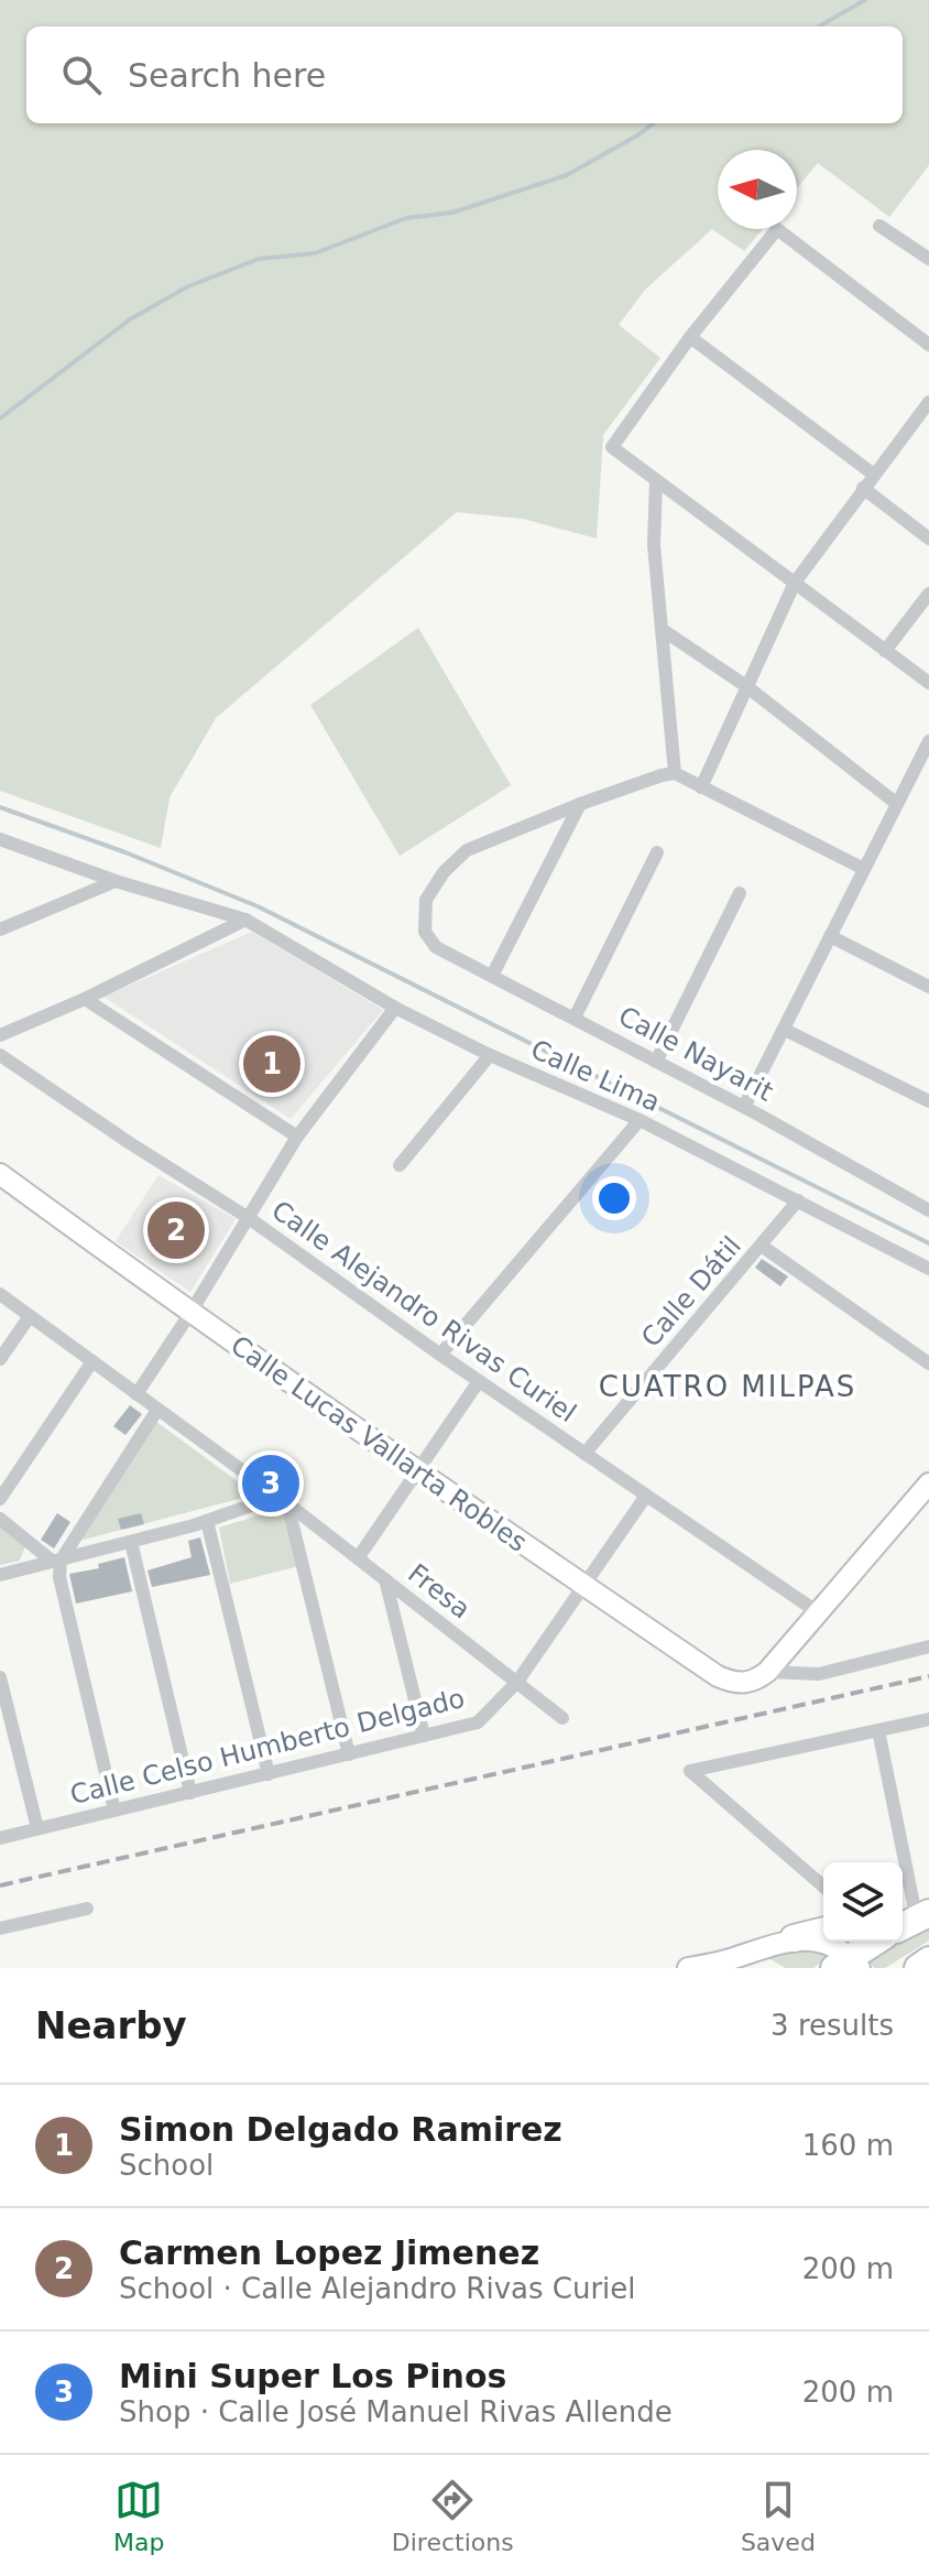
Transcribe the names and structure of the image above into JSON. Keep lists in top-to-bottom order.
{
  "streets": {
    "street": [
      "Calle Nayarit",
      "Calle Lima",
      "Calle Dátil",
      "Calle Alejandro Rivas Curiel",
      "Calle Lucas Vallarta Robles",
      "Fresa",
      "Calle Celso Humberto Delgado"
    ]
  },
  "crossings": [
    ["Calle Lima", "Calle Dátil"],
    ["Calle Dátil", "Calle Alejandro Rivas Curiel"],
    ["Calle Alejandro Rivas Curiel", "Calle Celso Humberto Delgado"],
    ["Calle Lucas Vallarta Robles", "Calle Celso Humberto Delgado"],
    ["Fresa", "Calle Celso Humberto Delgado"]
  ],
  "districts": ["CUATRO MILPAS"],
  "north": "left",
  "page": {
    "search": "Search here",
    "pins": ["1", "2", "3"],
    "heading": ["Nearby", "3 results"],
    "list": [
      {
        "mark": "1",
        "name": "Simon Delgado Ramirez",
        "note": "School",
        "value": "160 m"
      },
      {
        "mark": "2",
        "name": "Carmen Lopez Jimenez",
        "note": "School · Calle Alejandro Rivas Curiel",
        "value": "200 m"
      },
      {
        "mark": "3",
        "name": "Mini Super Los Pinos",
        "note": "Shop · Calle José Manuel Rivas Allende",
        "value": "200 m"
      }
    ],
    "nav": ["Map", "Directions", "Saved"]
  }
}
